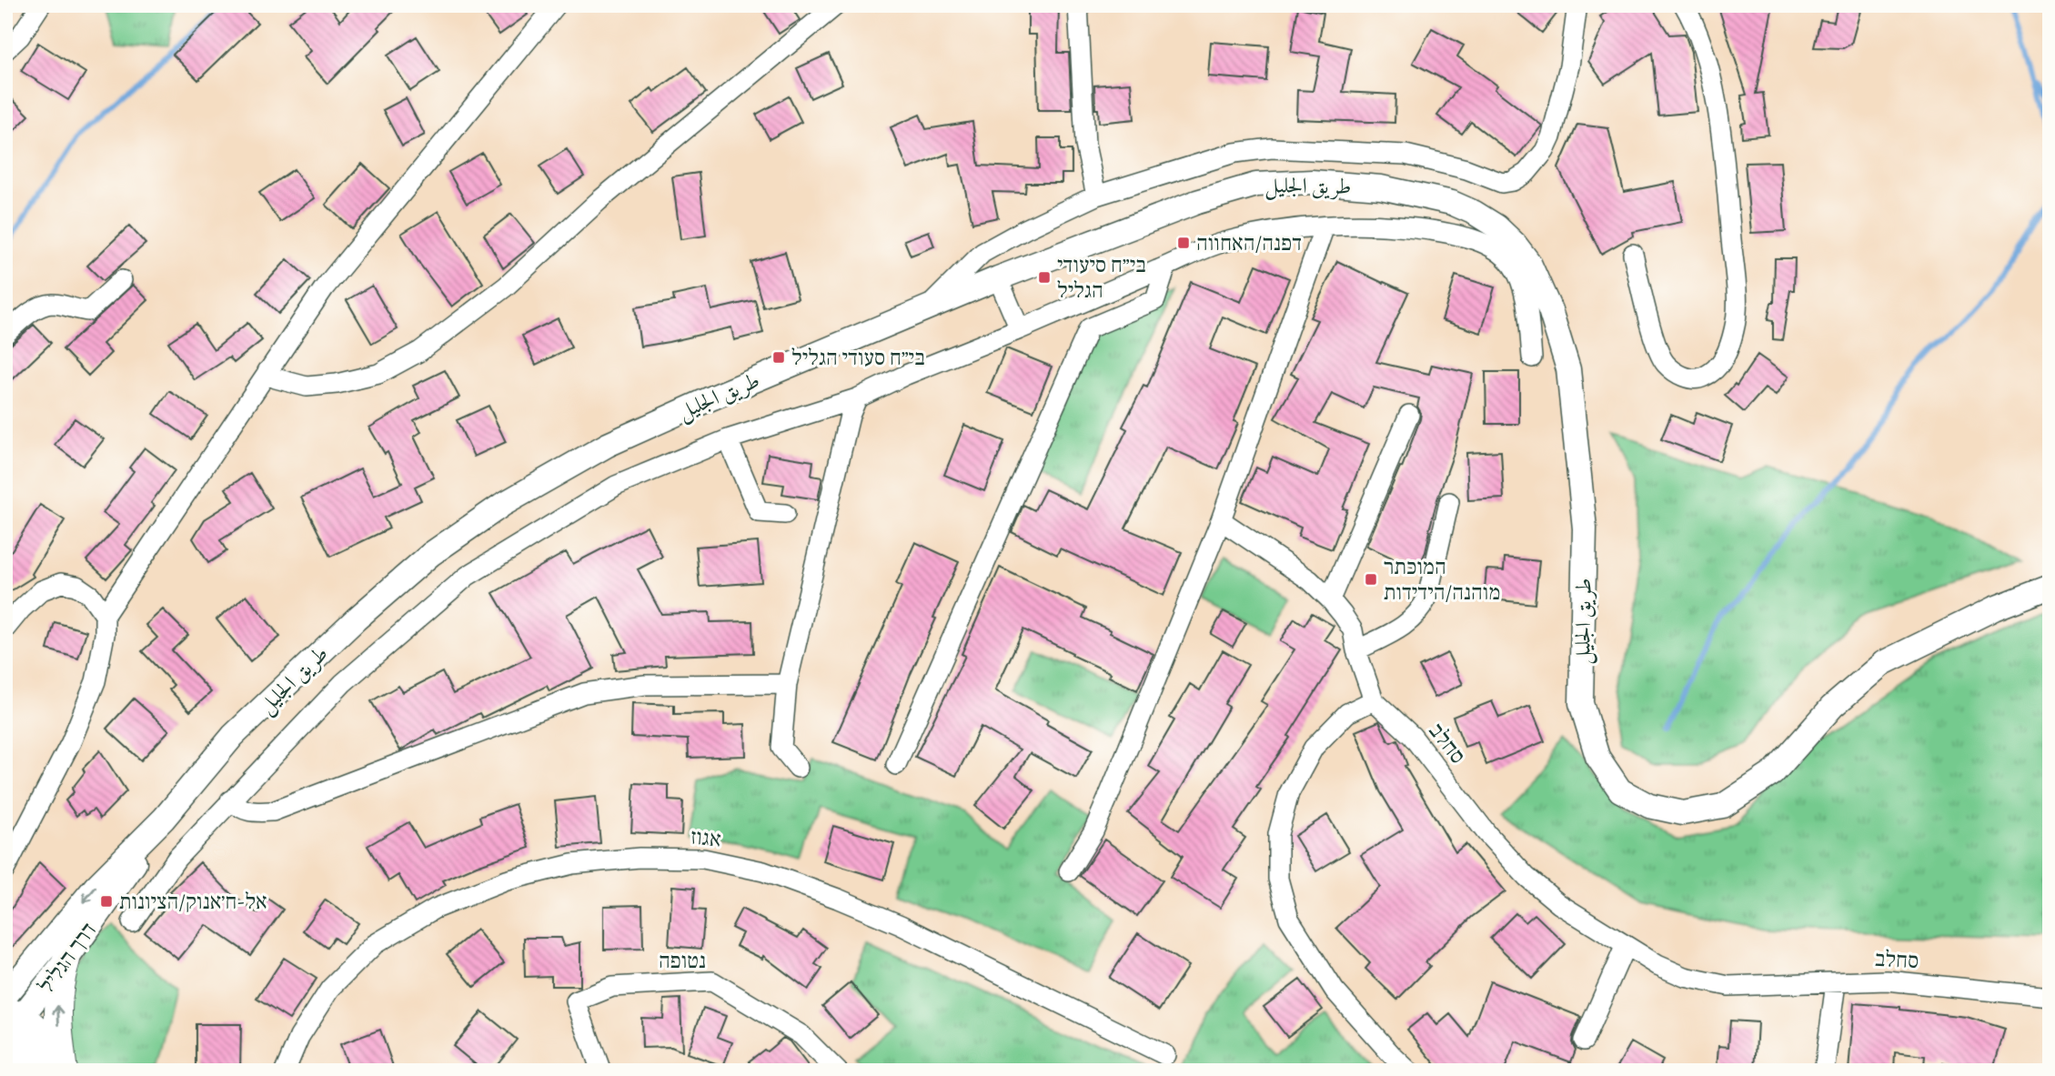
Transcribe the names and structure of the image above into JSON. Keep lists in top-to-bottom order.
{
  "streets": {
    "main road": ["طريق الجليل", "דרך הגליל"],
    "street": ["סחלב", "אגוז", "נטופה"]
  },
  "crossings": [
    ["طريق الجليل", "דרך הגליל"]
  ],
  "places": {
    "transit": [
      "דפנה/האחווה",
      "בי״ח סיעודי הגליל",
      "בי״ח סעודי הגליל",
      "המוכתר מוהנה/הידידות",
      "אל-ח׳אנוק/הציונות"
    ]
  }
}
